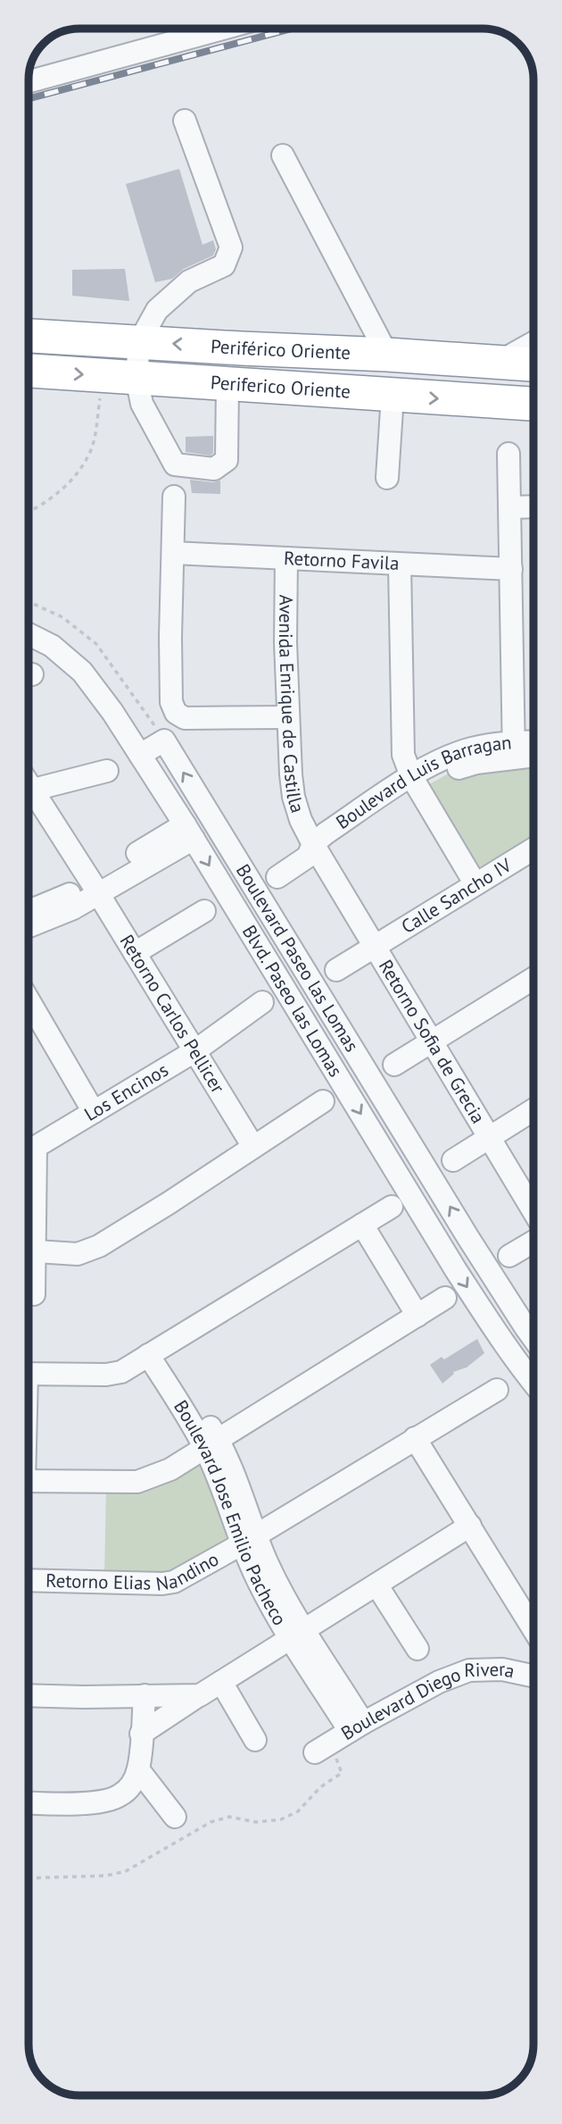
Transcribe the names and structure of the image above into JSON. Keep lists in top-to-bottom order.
{
  "streets": {
    "highway": ["Periférico Oriente", "Periferico Oriente"],
    "street": [
      "Retorno Favila",
      "Avenida Enrique de Castilla",
      "Boulevard Luis Barragan",
      "Calle Sancho IV",
      "Boulevard Paseo las Lomas",
      "Blvd. Paseo las Lomas",
      "Retorno Carlos Pellicer",
      "Retorno Sofia de Grecia",
      "Los Encinos",
      "Boulevard Jose Emilio Pacheco",
      "Retorno Elias Nandino",
      "Boulevard Diego Rivera"
    ]
  },
  "crossings": [
    ["Retorno Favila", "Avenida Enrique de Castilla"],
    ["Avenida Enrique de Castilla", "Boulevard Luis Barragan"],
    ["Avenida Enrique de Castilla", "Retorno Sofia de Grecia"],
    ["Boulevard Luis Barragan", "Retorno Sofia de Grecia"],
    ["Calle Sancho IV", "Retorno Sofia de Grecia"],
    ["Retorno Carlos Pellicer", "Los Encinos"],
    ["Boulevard Jose Emilio Pacheco", "Retorno Elias Nandino"],
    ["Boulevard Jose Emilio Pacheco", "Boulevard Diego Rivera"]
  ],
  "one_way": ["Periférico Oriente", "Periferico Oriente", "Blvd. Paseo las Lomas"]
}
